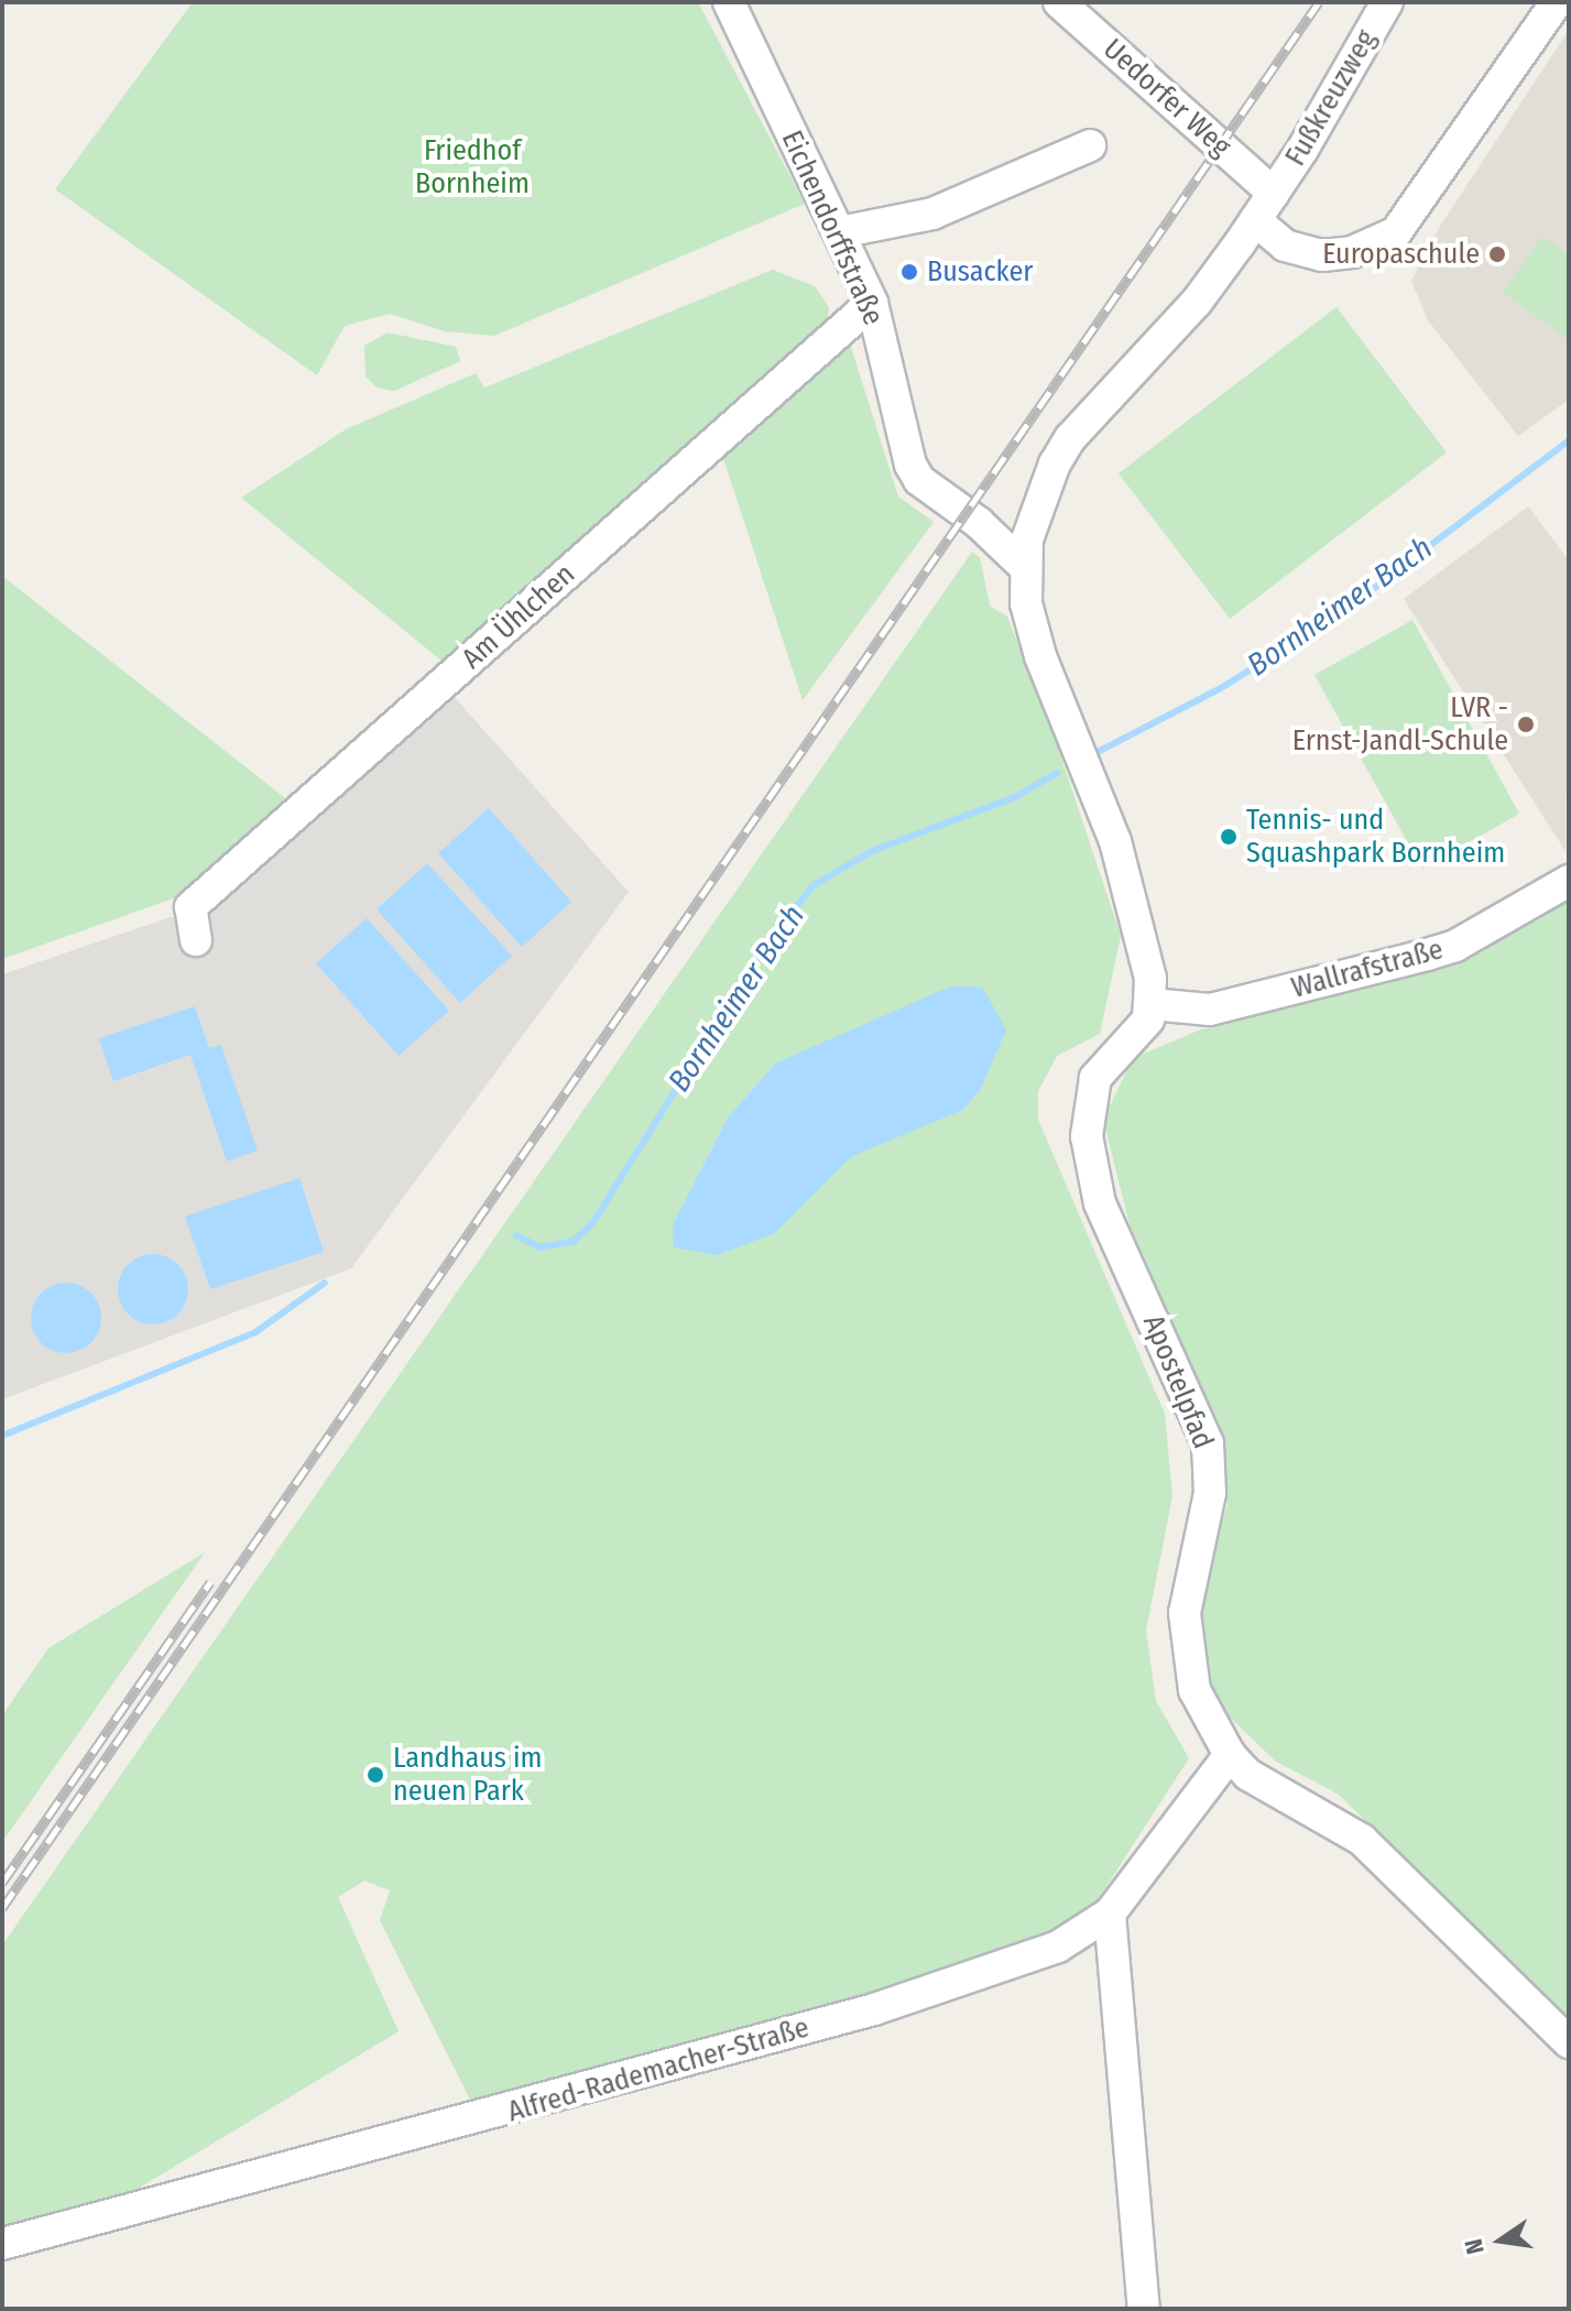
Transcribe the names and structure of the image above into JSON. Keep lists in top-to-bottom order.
{
  "streets": {
    "street": [
      "Uedorfer Weg",
      "Fußkreuzweg",
      "Eichendorffstraße",
      "Am Ühlchen",
      "Wallrafstraße",
      "Apostelpfad",
      "Alfred-Rademacher-Straße"
    ]
  },
  "crossings": [
    ["Uedorfer Weg", "Fußkreuzweg"],
    ["Eichendorffstraße", "Am Ühlchen"],
    ["Wallrafstraße", "Apostelpfad"],
    ["Apostelpfad", "Alfred-Rademacher-Straße"]
  ],
  "water": ["Bornheimer Bach"],
  "parks": ["Friedhof Bornheim"],
  "places": [
    "Europaschule",
    "Busacker",
    "LVR - Ernst-Jandl-Schule",
    "Tennis- und Squashpark Bornheim",
    "Landhaus im neuen Park"
  ],
  "north": "left"
}
